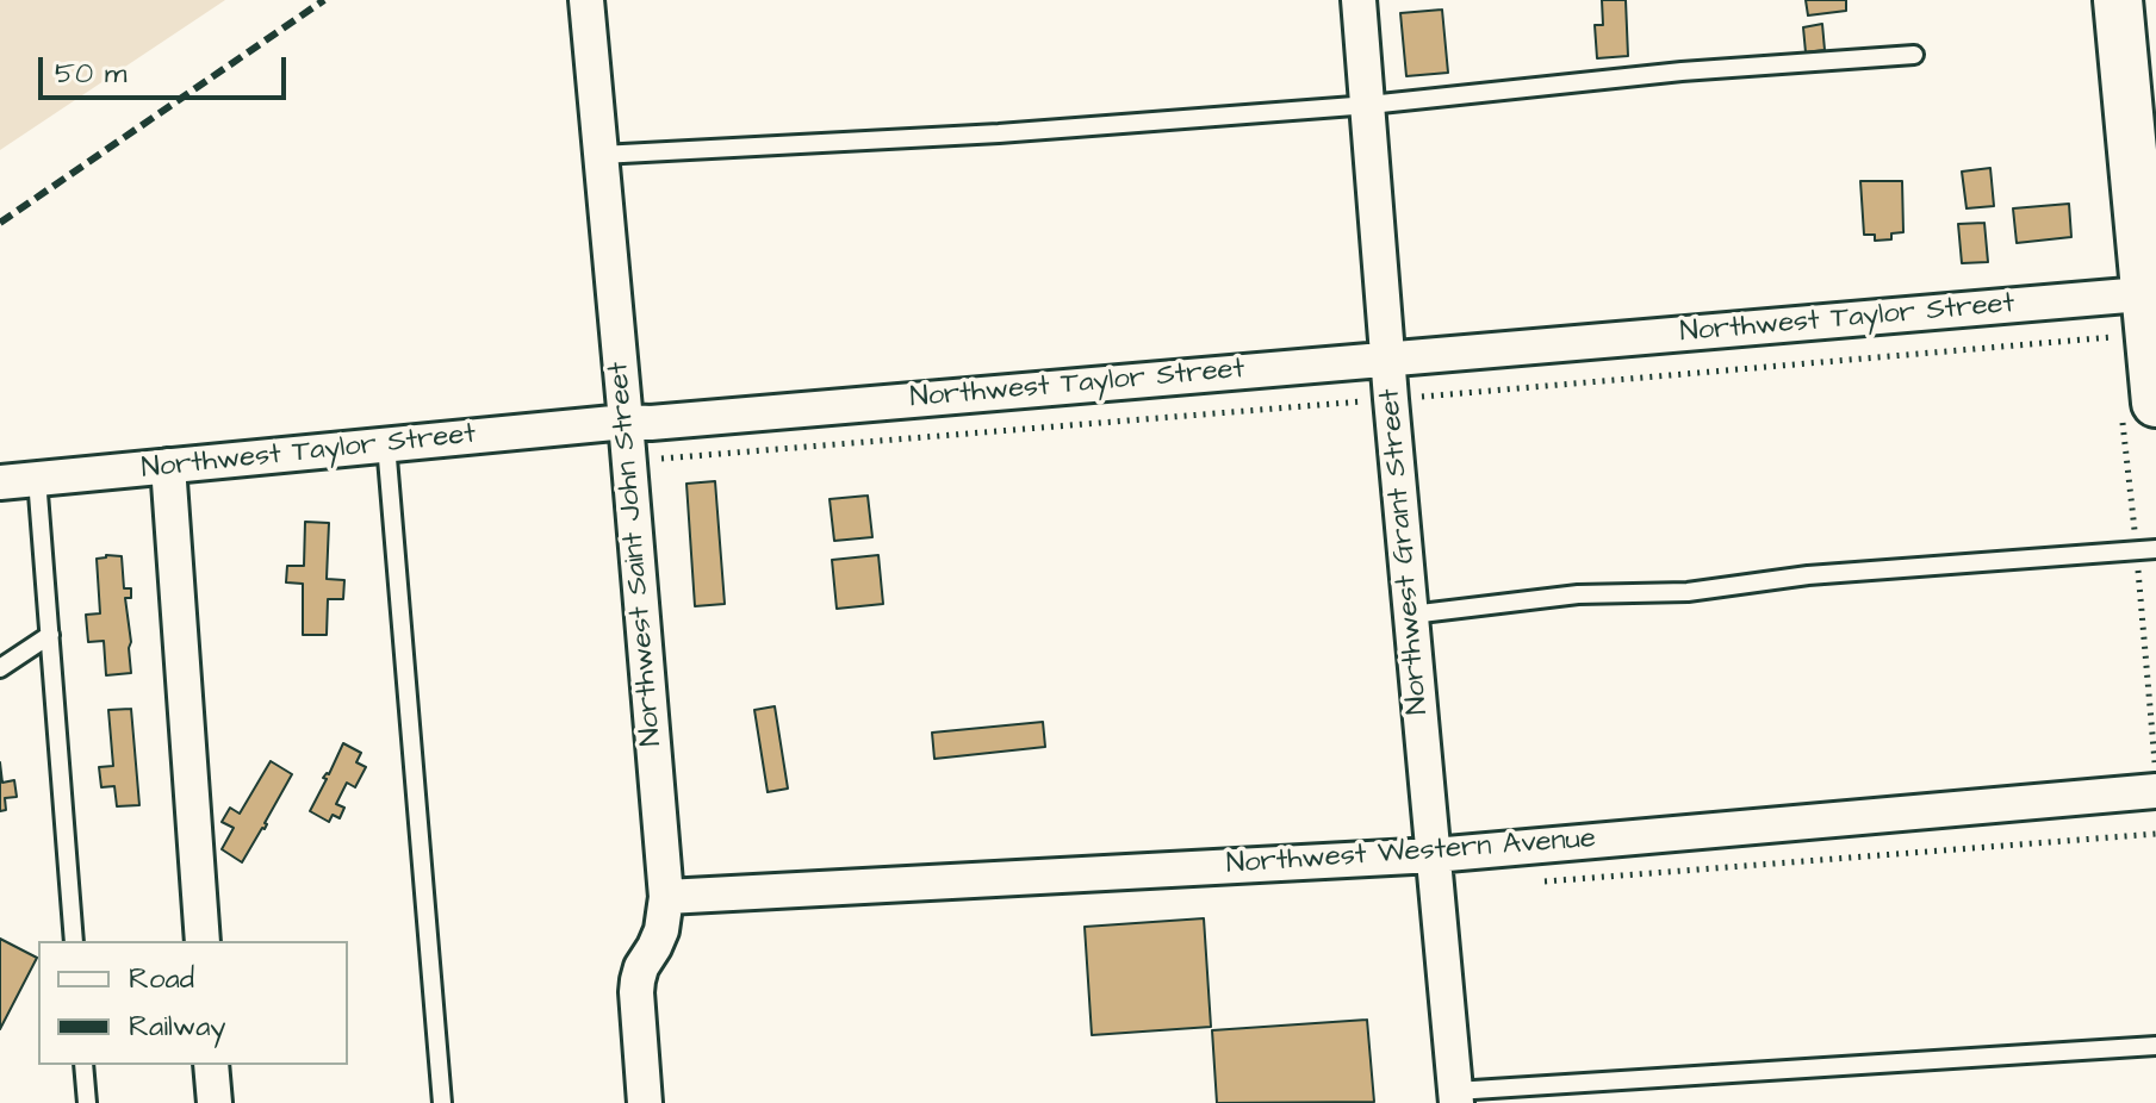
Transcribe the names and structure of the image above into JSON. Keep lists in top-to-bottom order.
{
  "streets": {
    "street": [
      "Northwest Taylor Street",
      "Northwest Grant Street",
      "Northwest Saint John Street",
      "Northwest Western Avenue"
    ]
  },
  "crossings": [
    ["Northwest Taylor Street", "Northwest Grant Street"],
    ["Northwest Taylor Street", "Northwest Saint John Street"],
    ["Northwest Grant Street", "Northwest Western Avenue"],
    ["Northwest Saint John Street", "Northwest Western Avenue"]
  ],
  "legend": ["Road", "Railway"],
  "scale_bar": "50 m"
}
